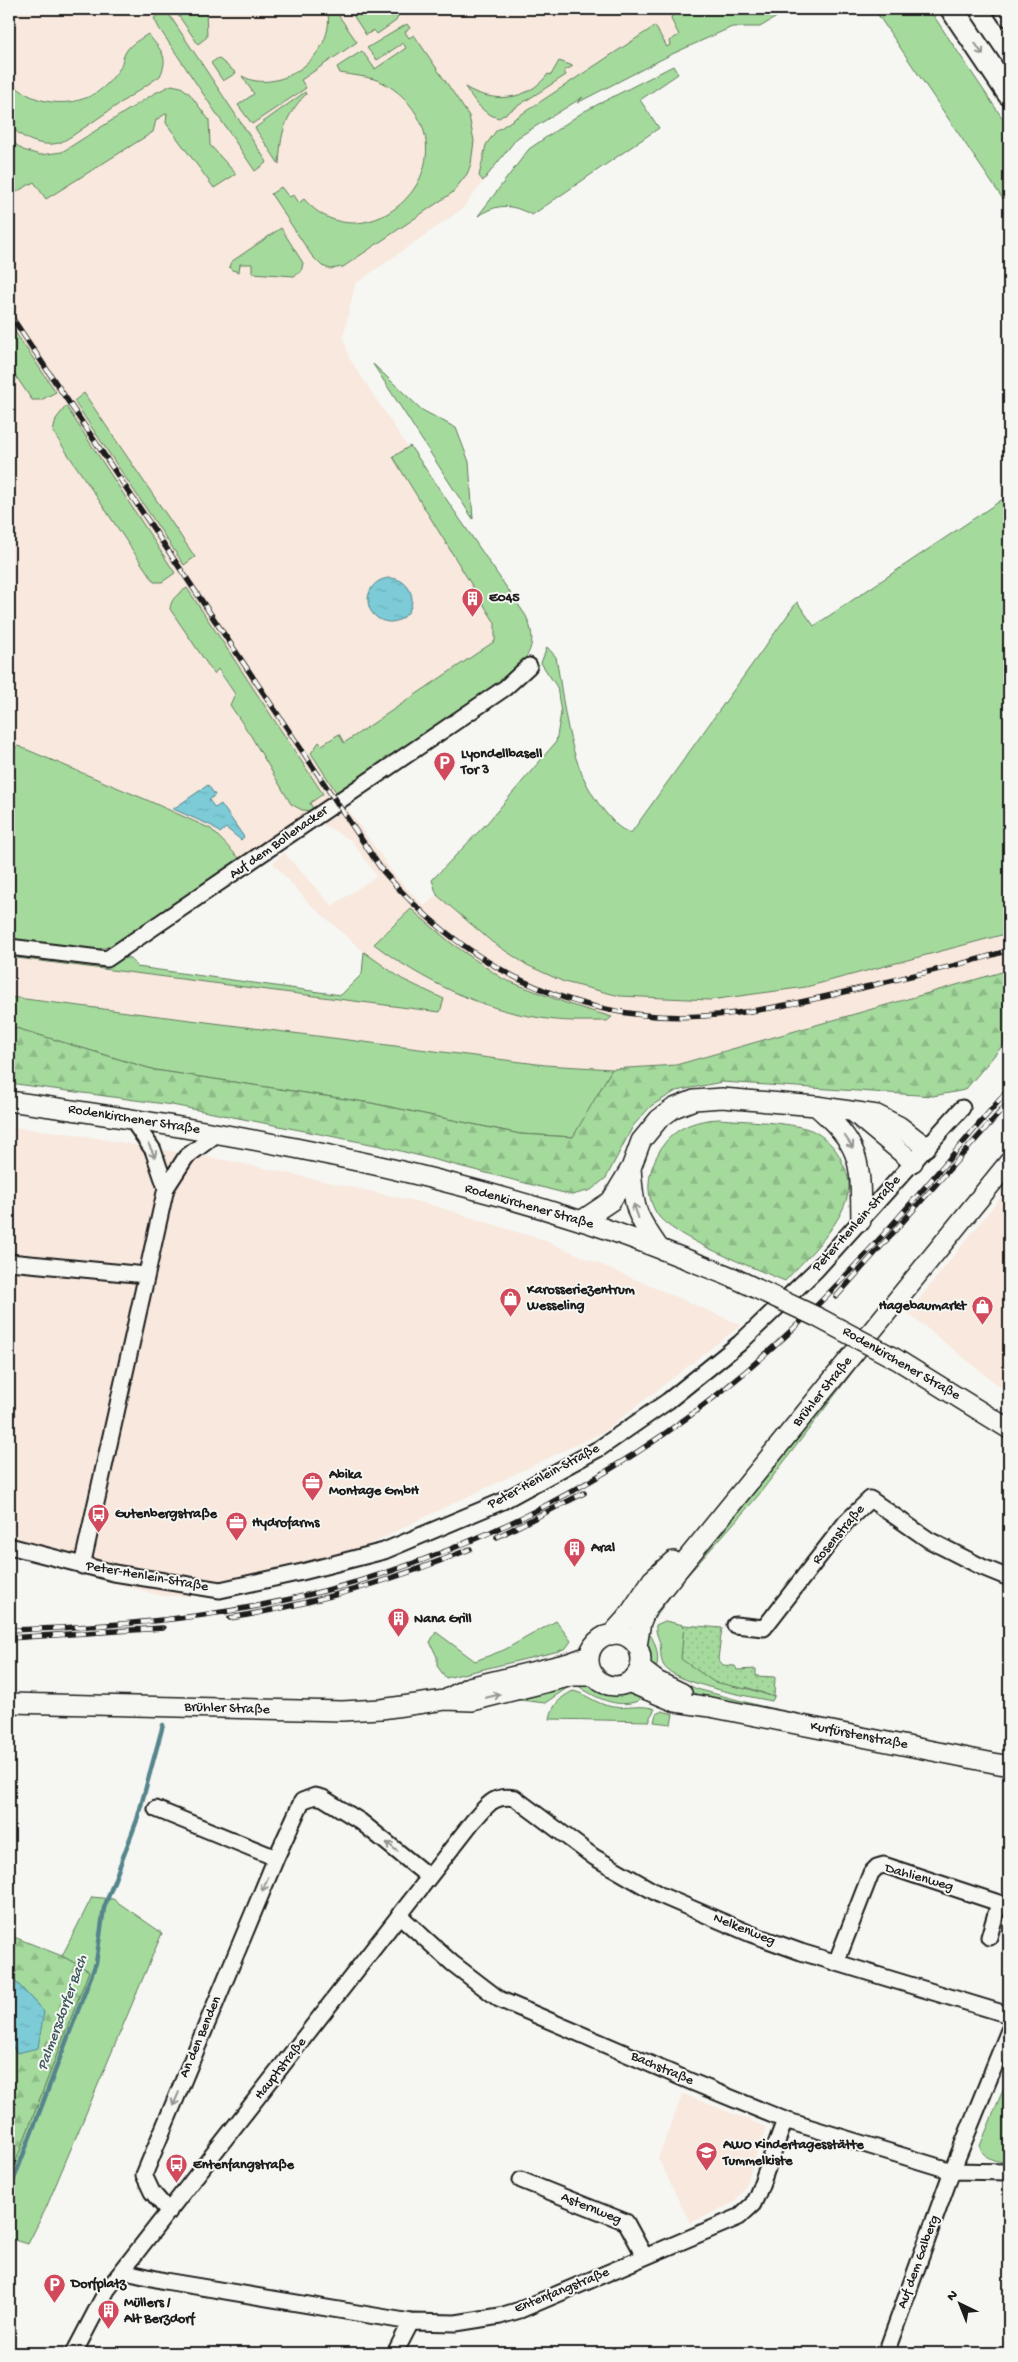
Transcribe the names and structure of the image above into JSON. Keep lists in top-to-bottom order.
{
  "streets": {
    "main road": ["Rodenkirchener Straße", "Brühler Straße", "Kurfürstenstraße"],
    "street": [
      "Auf dem Bollenacker",
      "Peter-Henlein-Straße",
      "Rosenstraße",
      "Dahlienweg",
      "Nelkenweg",
      "An den Benden",
      "Hauptstraße",
      "Bachstraße",
      "Asternweg",
      "Auf dem Galberg",
      "Entenfangstraße"
    ]
  },
  "crossings": [
    ["Brühler Straße", "Kurfürstenstraße"],
    ["Dahlienweg", "Nelkenweg"],
    ["Nelkenweg", "Hauptstraße"],
    ["An den Benden", "Hauptstraße"],
    ["Hauptstraße", "Bachstraße"],
    ["Hauptstraße", "Entenfangstraße"],
    ["Bachstraße", "Auf dem Galberg"],
    ["Bachstraße", "Entenfangstraße"],
    ["Asternweg", "Entenfangstraße"]
  ],
  "water": ["Palmersdorfer Bach"],
  "places": {
    "building": [
      "E045",
      "Aral",
      "Nana Grill",
      "Müllers / Alt Berzdorf"
    ],
    "parking": ["Lyondellbasell Tor 3", "Dorfplatz"],
    "shop": ["Karosseriezentrum Wesseling", "Hagebaumarkt"],
    "office": ["Abika Montage GmbH", "Hydrofarms"],
    "bus stop": ["Gutenbergstraße", "Entenfangstraße"],
    "school or university": ["AWO Kindertagesstätte Tummelkiste"]
  },
  "north": "top left"
}
